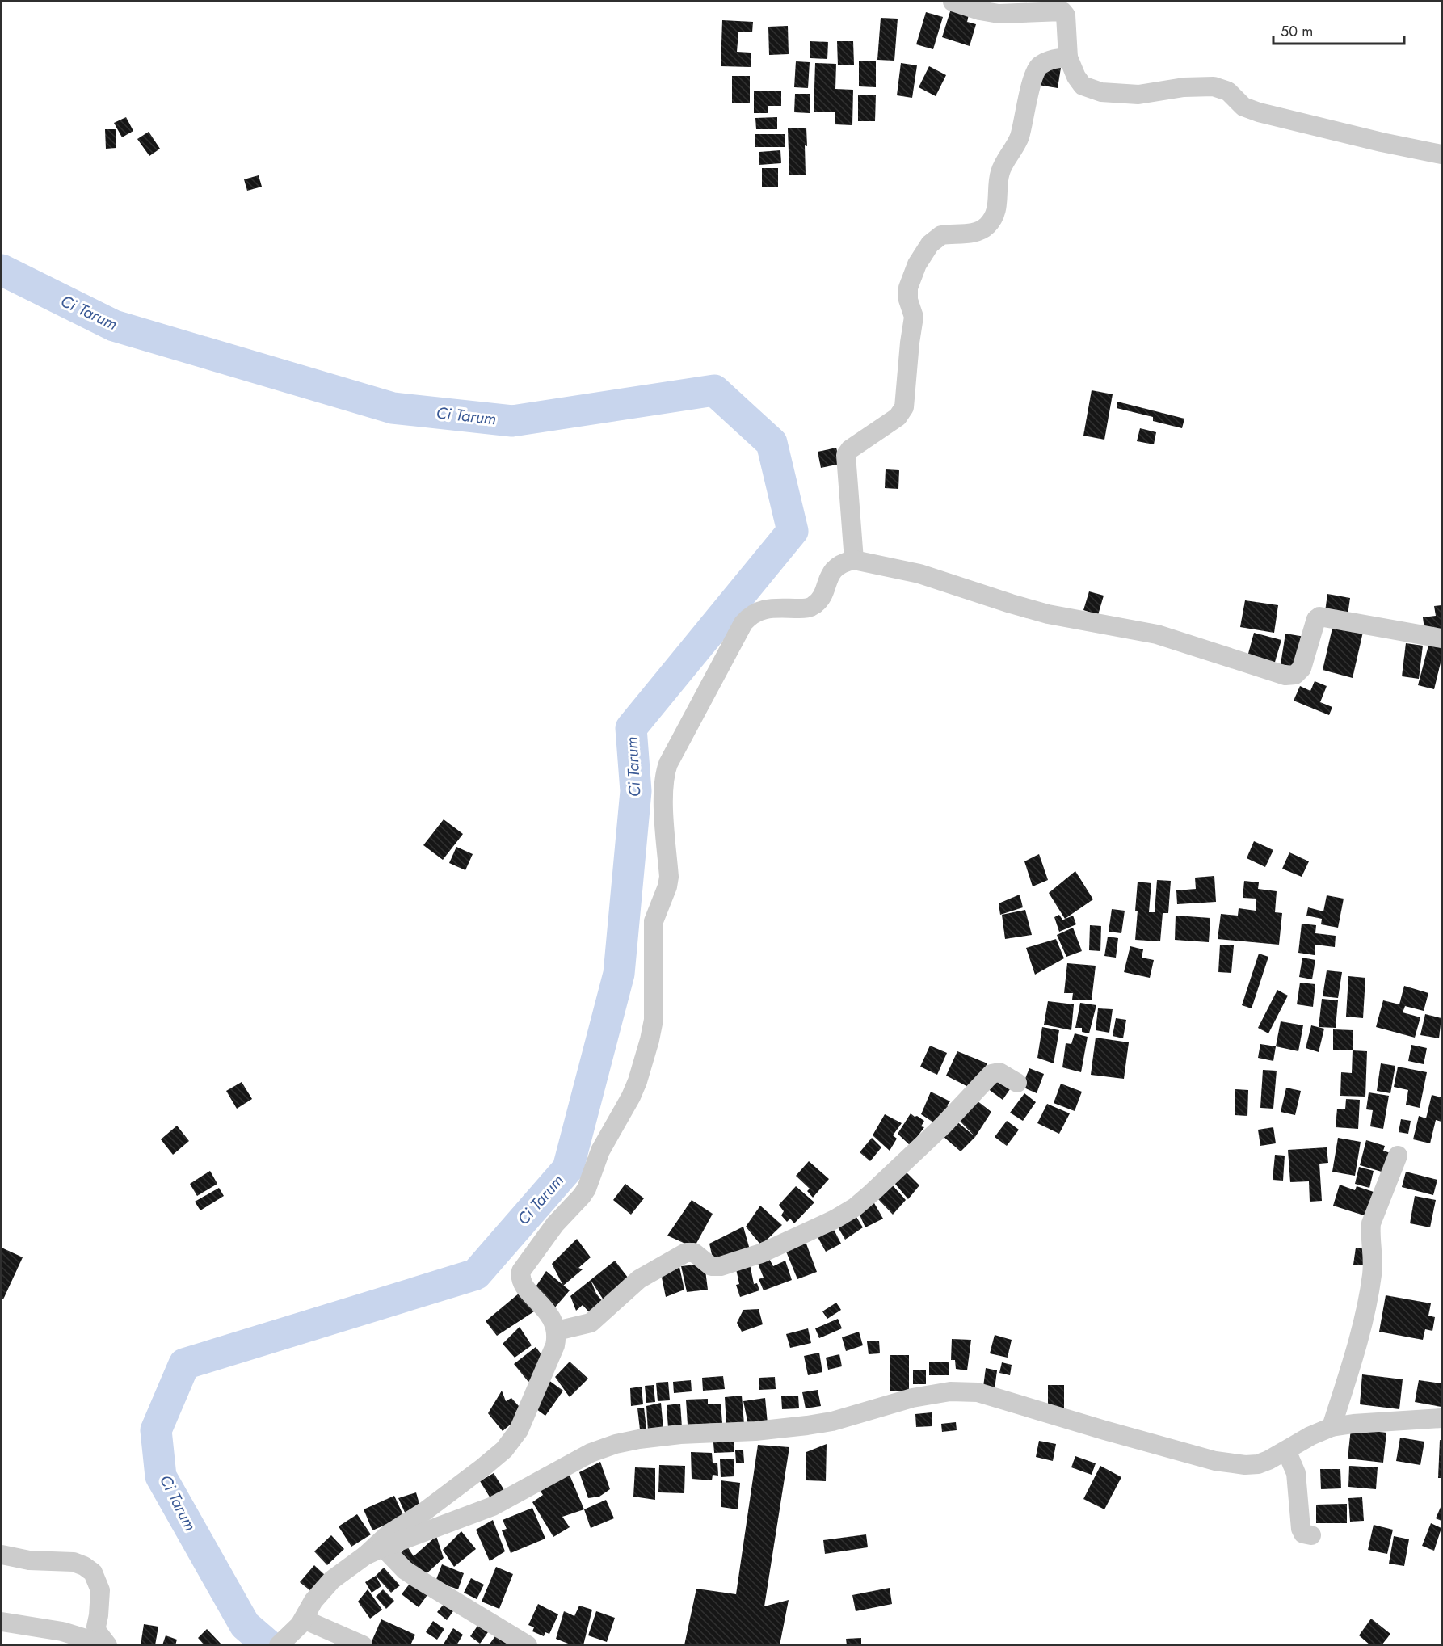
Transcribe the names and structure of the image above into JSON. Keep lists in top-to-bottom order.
{
  "water": ["Ci Tarum"],
  "scale_bar": "50 m"
}
